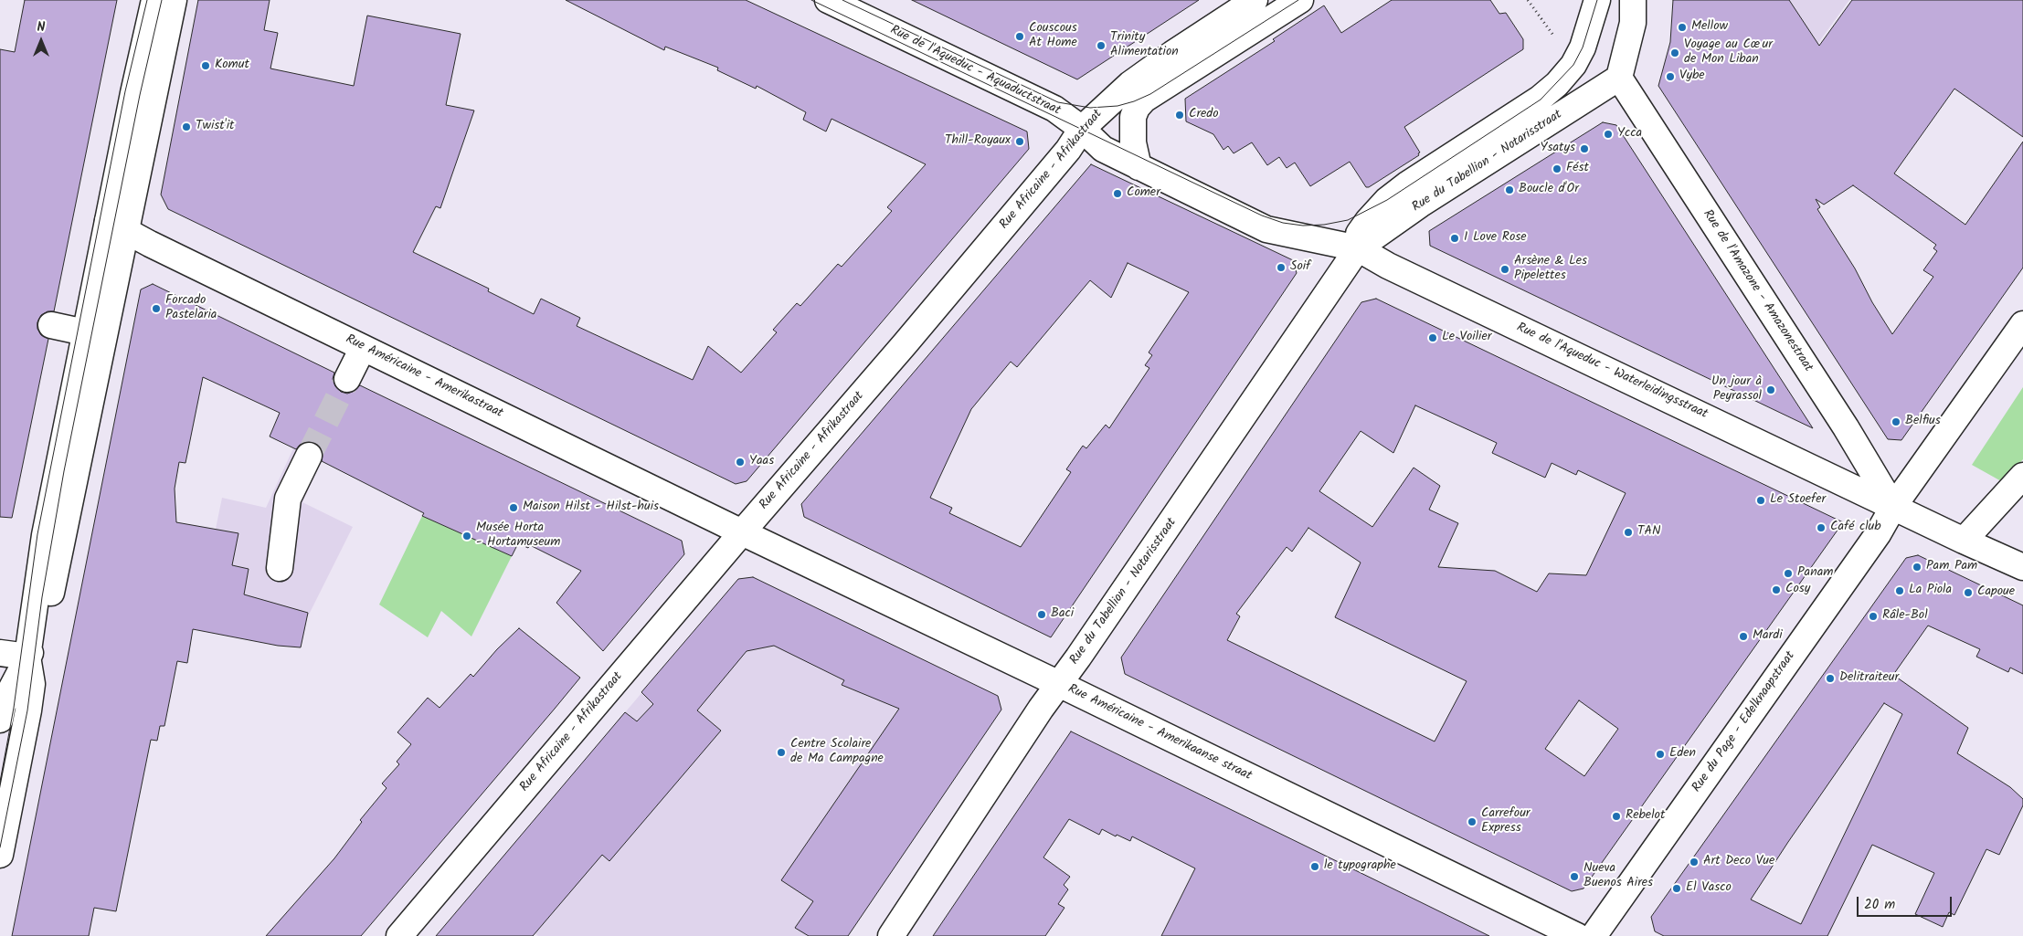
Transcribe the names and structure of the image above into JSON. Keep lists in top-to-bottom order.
{
  "streets": {
    "street": [
      "Rue de l'Aqueduc - Aquaductstraat",
      "Rue du Tabellion - Notarisstraat",
      "Rue Africaine - Afrikastraat",
      "Rue de l'Amazone - Amazonestraat",
      "Rue de l'Aqueduc - Waterleidingsstraat",
      "Rue Américaine - Amerikastraat",
      "Rue du Page - Edelknaapstraat",
      "Rue Américaine - Amerikaanse straat"
    ]
  },
  "crossings": [
    ["Rue de l'Aqueduc - Aquaductstraat", "Rue Africaine - Afrikastraat"],
    ["Rue de l'Aqueduc - Aquaductstraat", "Rue de l'Aqueduc - Waterleidingsstraat"],
    ["Rue du Tabellion - Notarisstraat", "Rue de l'Amazone - Amazonestraat"],
    ["Rue du Tabellion - Notarisstraat", "Rue de l'Aqueduc - Waterleidingsstraat"],
    ["Rue du Tabellion - Notarisstraat", "Rue Américaine - Amerikaanse straat"],
    ["Rue Africaine - Afrikastraat", "Rue Américaine - Amerikastraat"],
    ["Rue Africaine - Afrikastraat", "Rue Américaine - Amerikaanse straat"],
    ["Rue de l'Amazone - Amazonestraat", "Rue de l'Aqueduc - Waterleidingsstraat"],
    ["Rue de l'Amazone - Amazonestraat", "Rue du Page - Edelknaapstraat"],
    ["Rue de l'Aqueduc - Waterleidingsstraat", "Rue du Page - Edelknaapstraat"],
    ["Rue Américaine - Amerikastraat", "Rue Américaine - Amerikaanse straat"]
  ],
  "places": [
    "Mellow",
    "Couscous At Home",
    "Trinity Alimentation",
    "Voyage au Cœur de Mon Liban",
    "Komut",
    "Vybe",
    "Credo",
    "Twist'it",
    "Ycca",
    "Thill-Royaux",
    "Ysatys",
    "Fést",
    "Boucle d'Or",
    "Comer",
    "I Love Rose",
    "Soif",
    "Arsène & Les Pipelettes",
    "Forcado Pastelaria",
    "Le Voilier",
    "Un jour à Peyrassol",
    "Belfius",
    "Yaas",
    "Le Stoefer",
    "Maison Hilst - Hilst-huis",
    "Café club",
    "TAN",
    "Musée Horta - Hortamuseum",
    "Pam Pam",
    "Panam",
    "Cosy",
    "La Piola",
    "Capoue",
    "Baci",
    "Râle-Bol",
    "Mardi",
    "Delitraiteur",
    "Centre Scolaire de Ma Campagne",
    "Eden",
    "Rebelot",
    "Carrefour Express",
    "Art Deco Vue",
    "le typographe",
    "Nueva Buenos Aires",
    "El Vasco"
  ],
  "scale_bar": "20 m",
  "north": "top"
}
